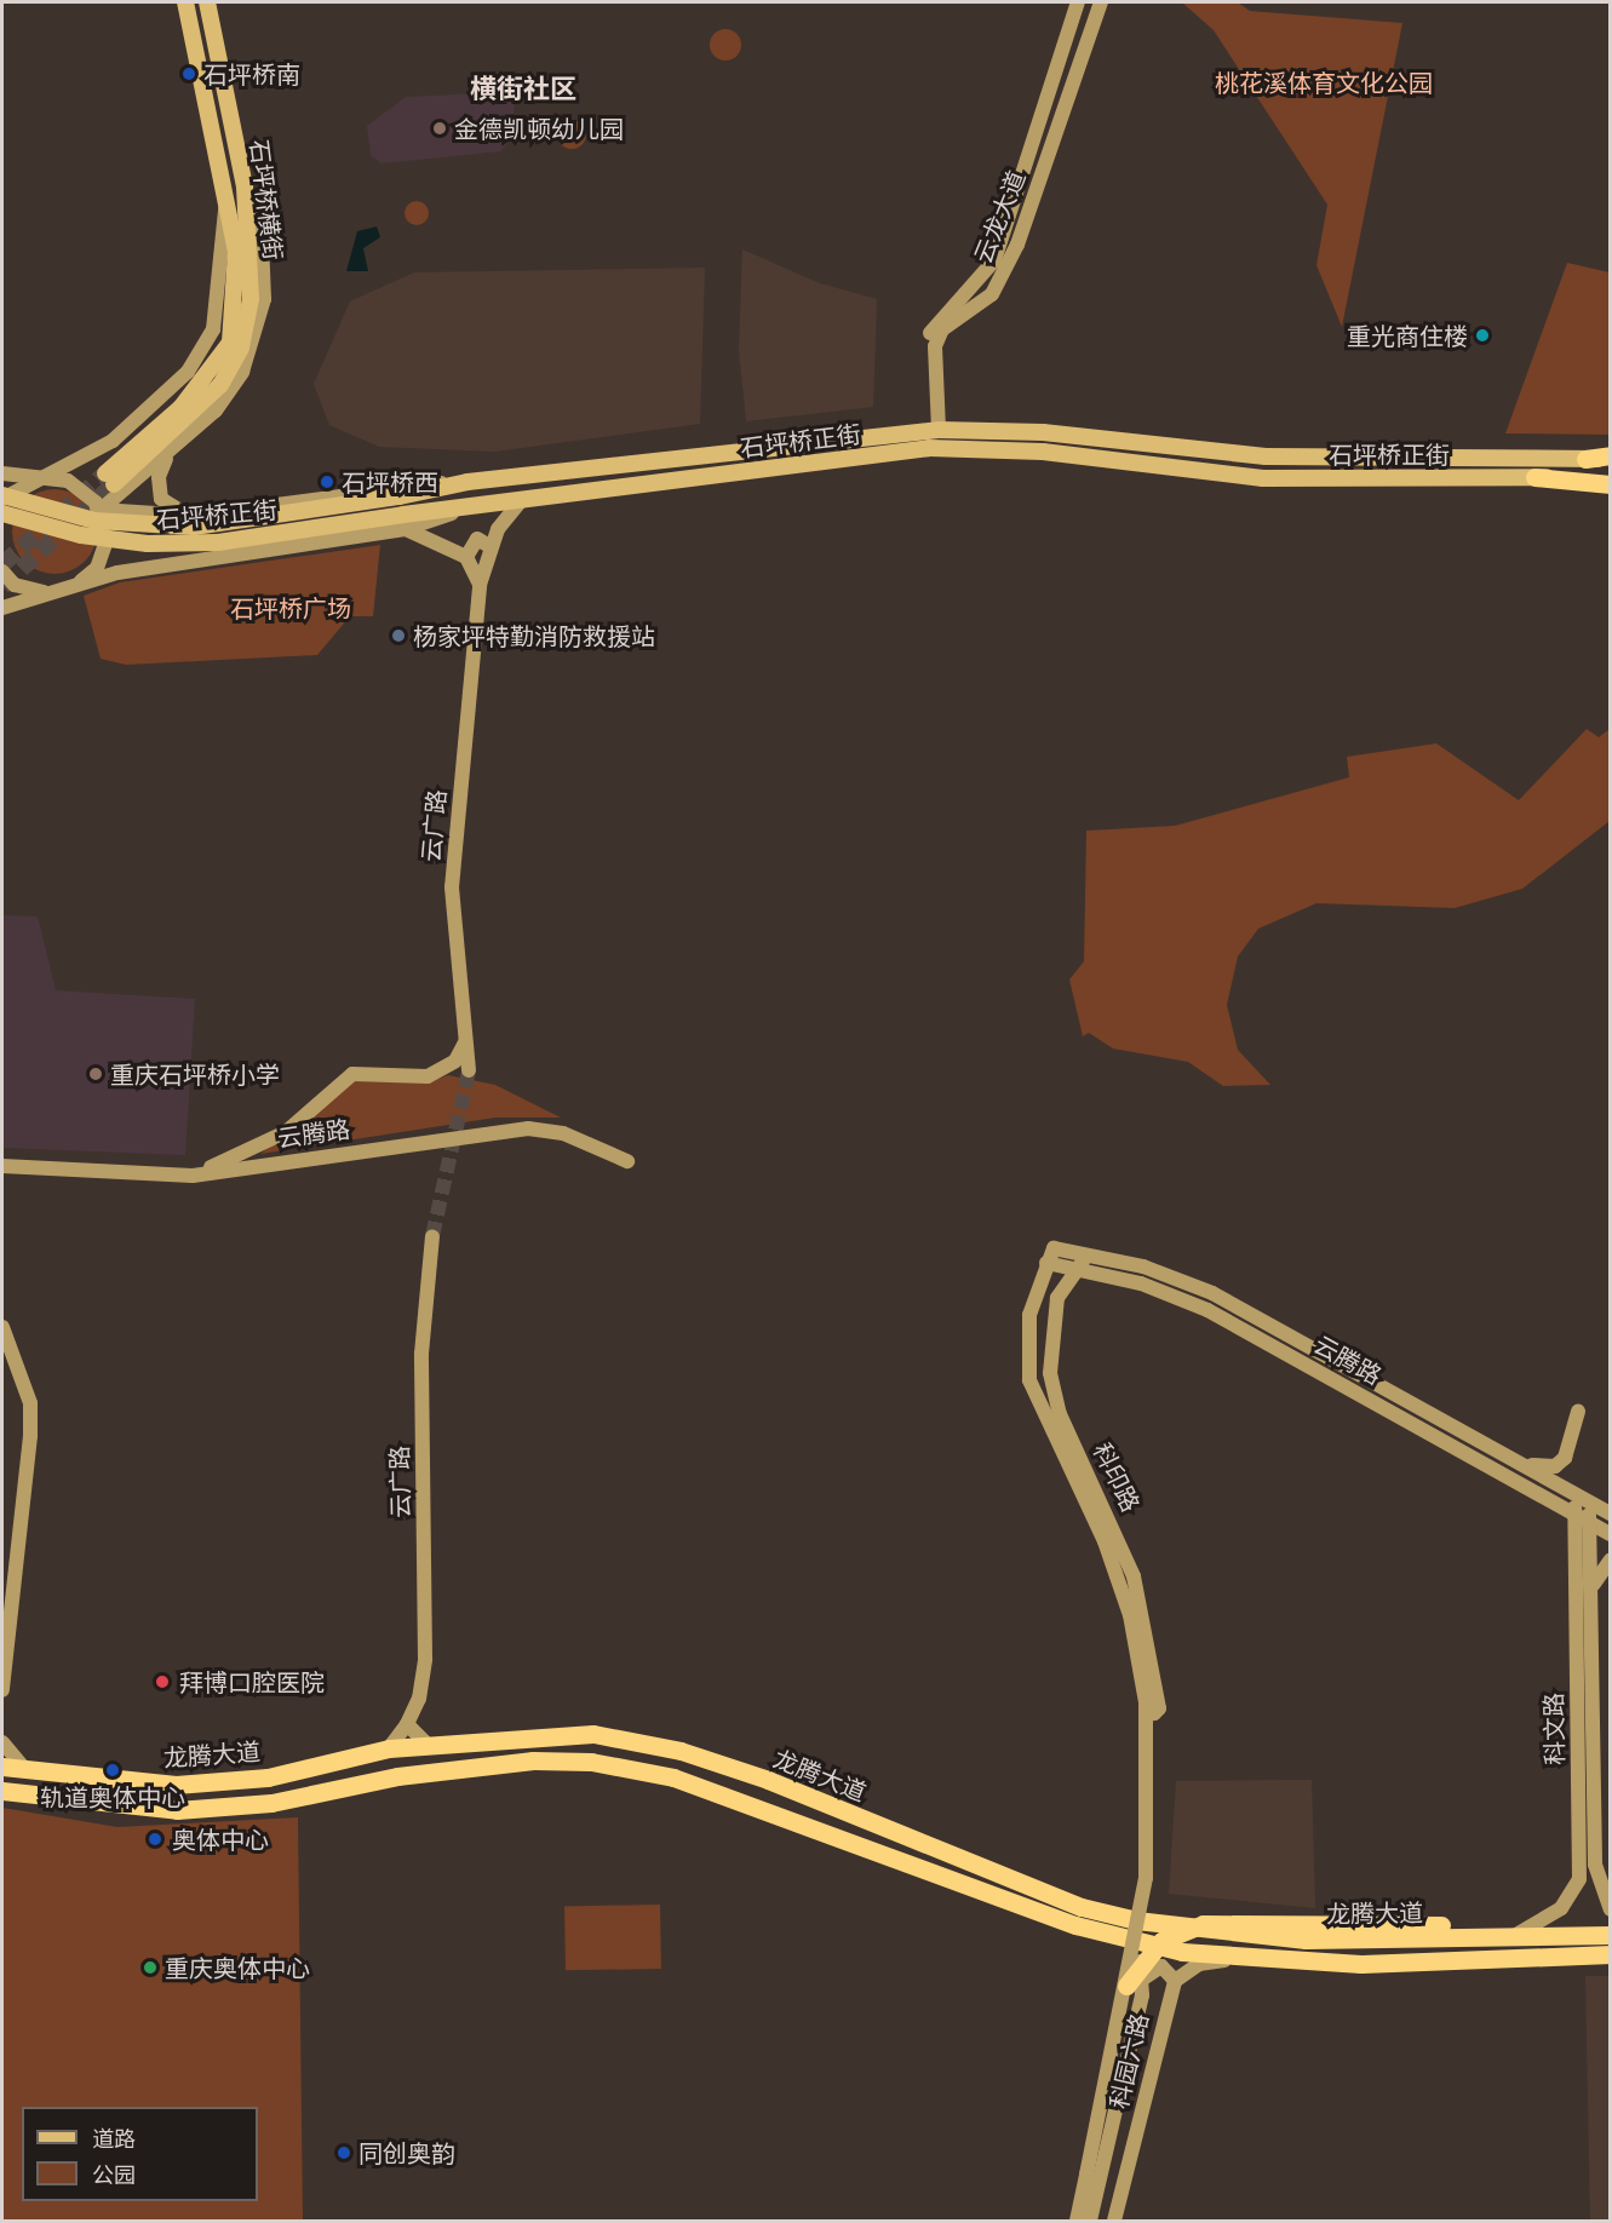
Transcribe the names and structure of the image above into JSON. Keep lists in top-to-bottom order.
{
  "streets": {
    "highway": ["龙腾大道"],
    "main road": ["石坪桥横街", "石坪桥正街"],
    "street": [
      "云龙大道",
      "云广路",
      "云腾路",
      "科印路",
      "科文路",
      "科园六路"
    ]
  },
  "crossings": [
    ["云龙大道", "石坪桥正街"],
    ["云广路", "龙腾大道"],
    ["云腾路", "科印路"],
    ["云腾路", "科文路"],
    ["科印路", "科园六路"],
    ["科文路", "龙腾大道"]
  ],
  "districts": ["横街社区"],
  "parks": ["桃花溪体育文化公园", "石坪桥广场"],
  "places": [
    "石坪桥南",
    "金德凯顿幼儿园",
    "重光商住楼",
    "石坪桥西",
    "杨家坪特勤消防救援站",
    "重庆石坪桥小学",
    "拜博口腔医院",
    "轨道奥体中心",
    "奥体中心",
    "重庆奥体中心",
    "同创奥韵"
  ],
  "legend": ["道路", "公园"]
}
